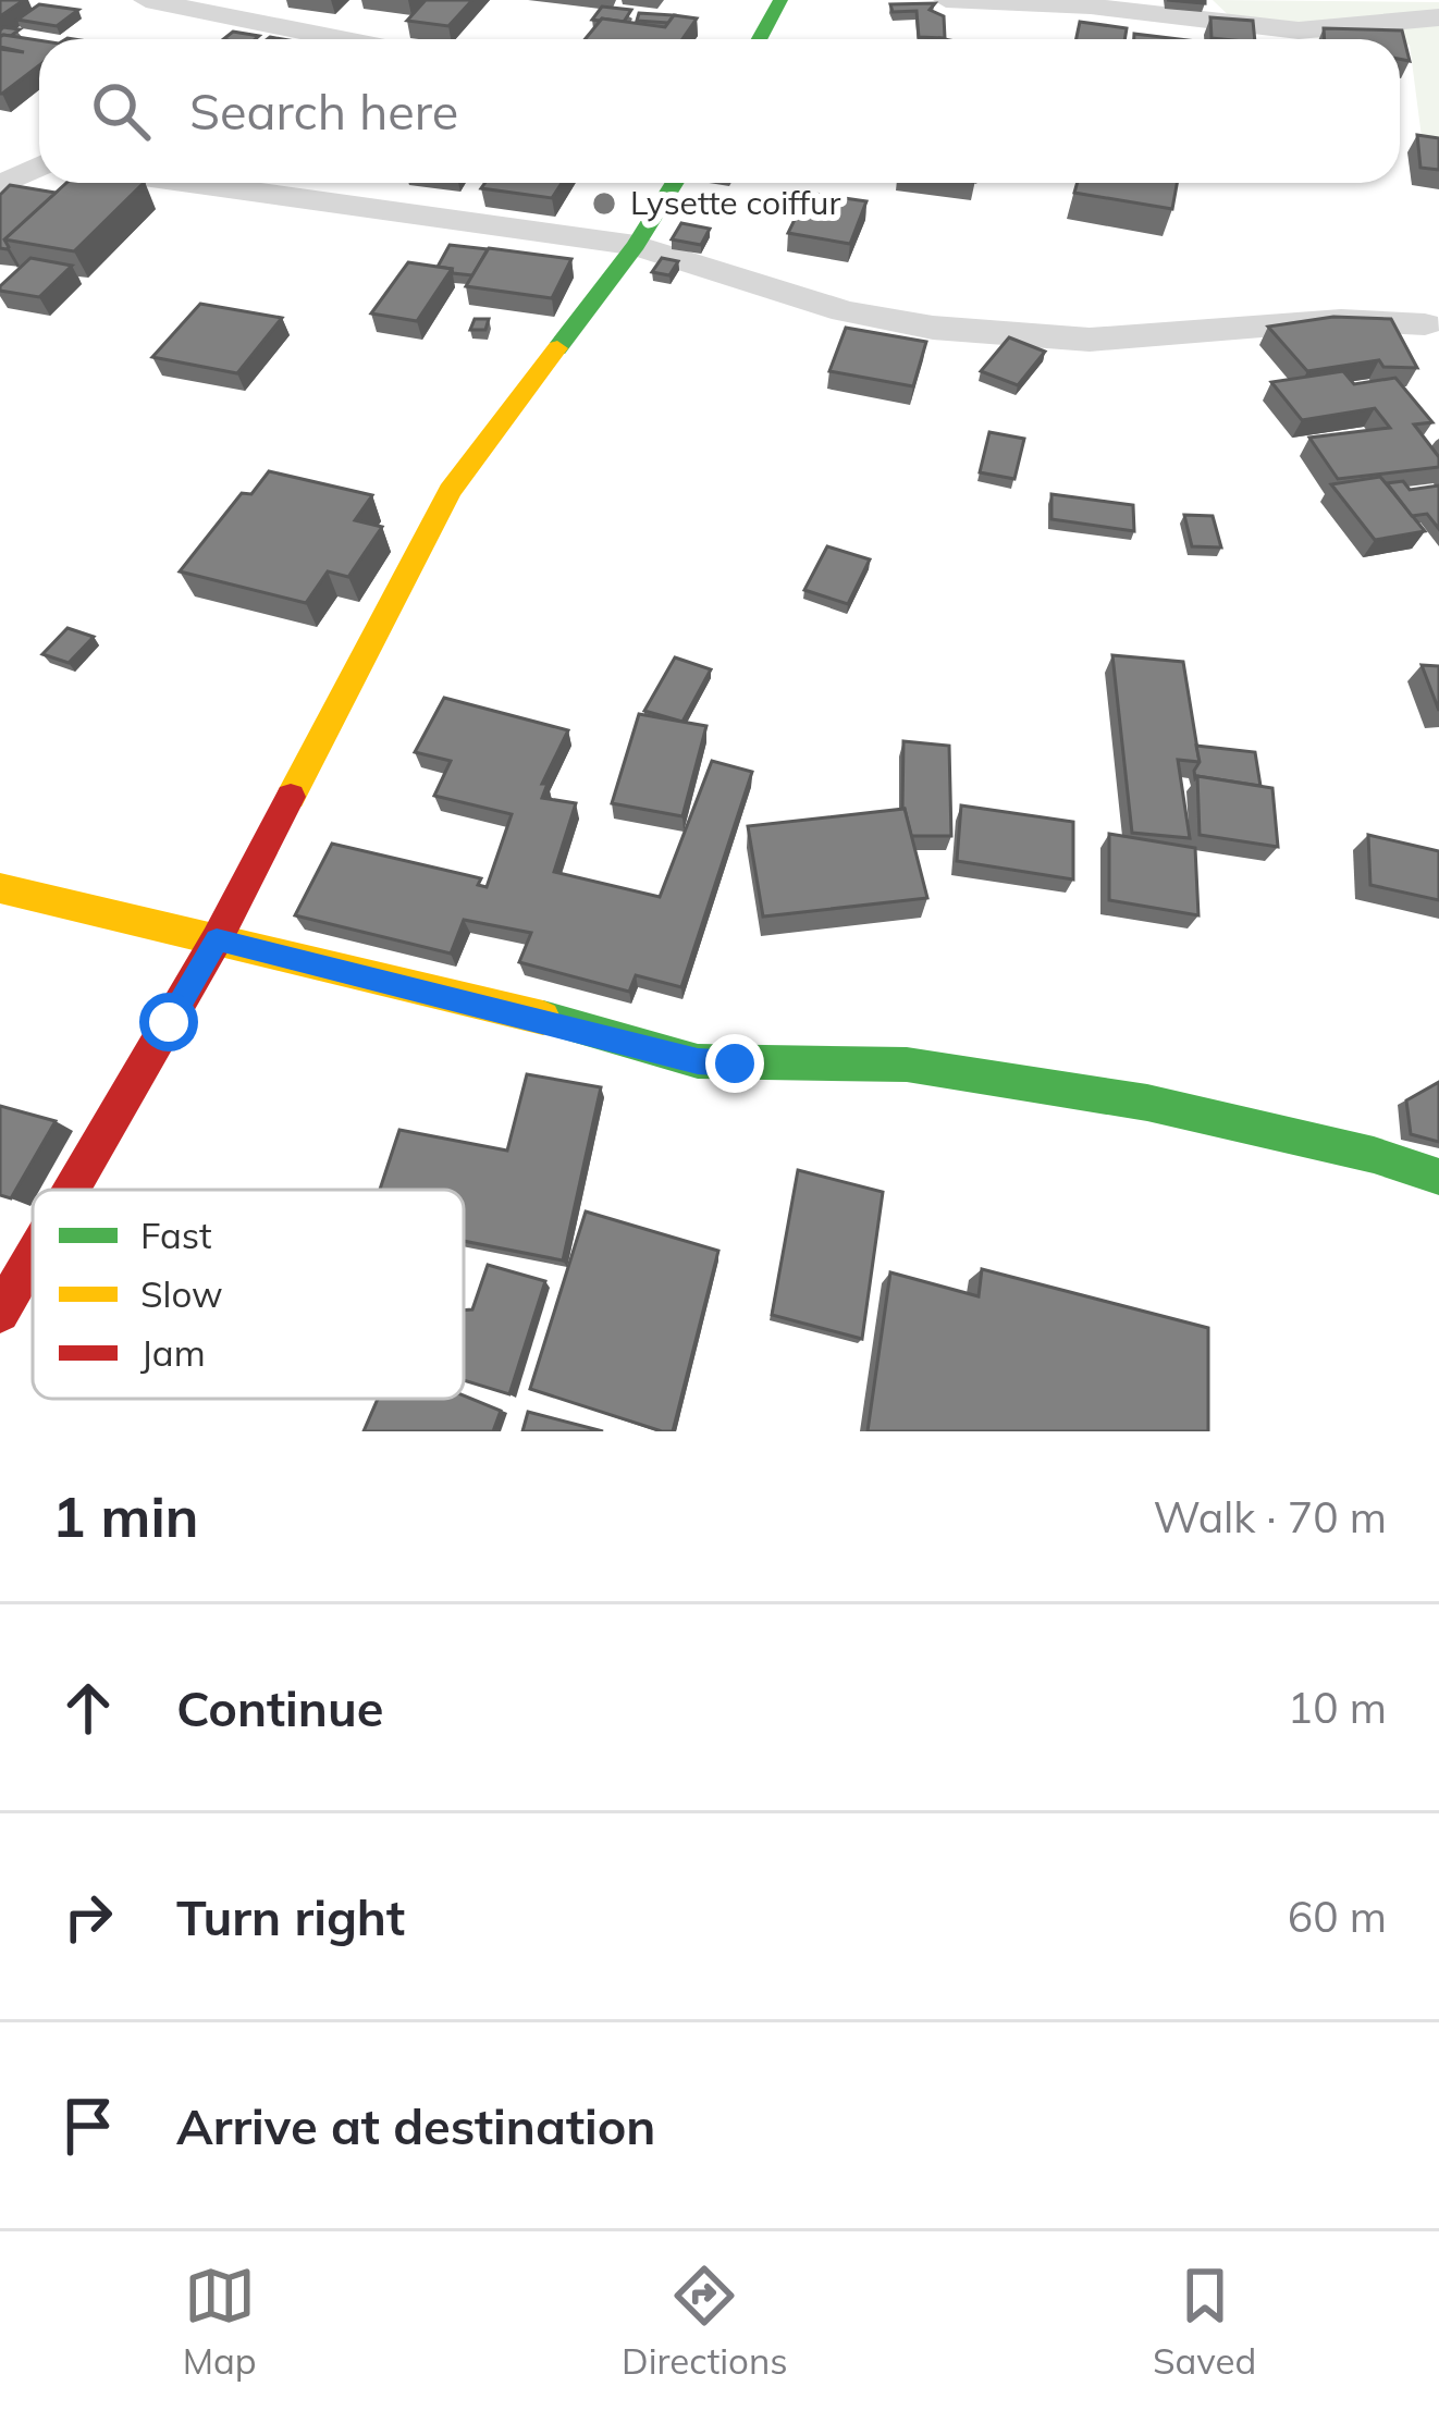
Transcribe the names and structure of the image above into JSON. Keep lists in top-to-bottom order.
{
  "places": ["Lysette coiffur"],
  "legend": ["Fast", "Slow", "Jam"],
  "page": {
    "search": "Search here",
    "heading": ["1 min", "Walk · 70 m"],
    "list": [
      ["Continue", "10 m"],
      ["Turn right", "60 m"],
      "Arrive at destination"
    ],
    "nav": ["Map", "Directions", "Saved"]
  }
}
